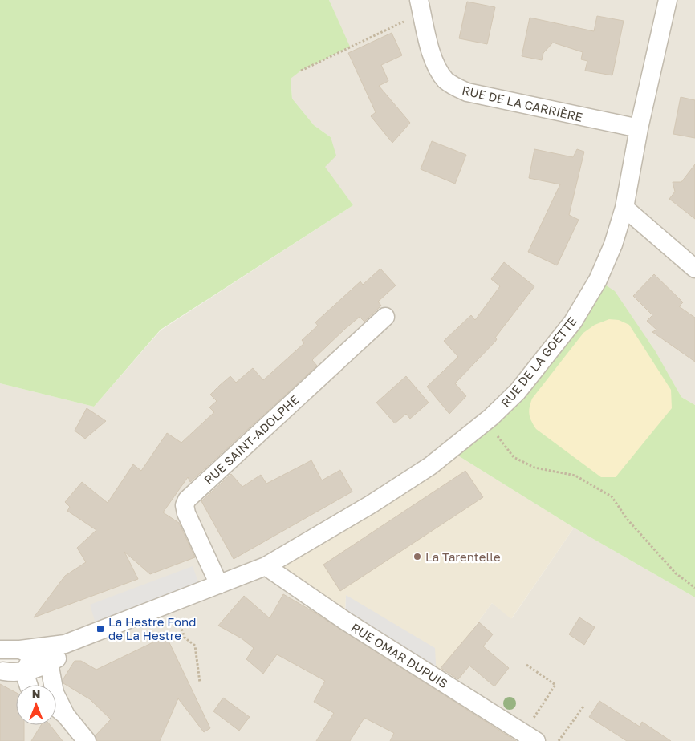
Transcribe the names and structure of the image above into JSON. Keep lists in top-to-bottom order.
{
  "streets": {
    "street": [
      "RUE DE LA CARRIÈRE",
      "RUE DE LA GOETTE",
      "RUE SAINT-ADOLPHE",
      "RUE OMAR DUPUIS"
    ]
  },
  "crossings": [
    ["RUE DE LA CARRIÈRE", "RUE DE LA GOETTE"],
    ["RUE DE LA GOETTE", "RUE OMAR DUPUIS"]
  ],
  "places": {
    "other": ["La Tarentelle"],
    "transit": ["La Hestre Fond de La Hestre"]
  },
  "north": "top"
}
